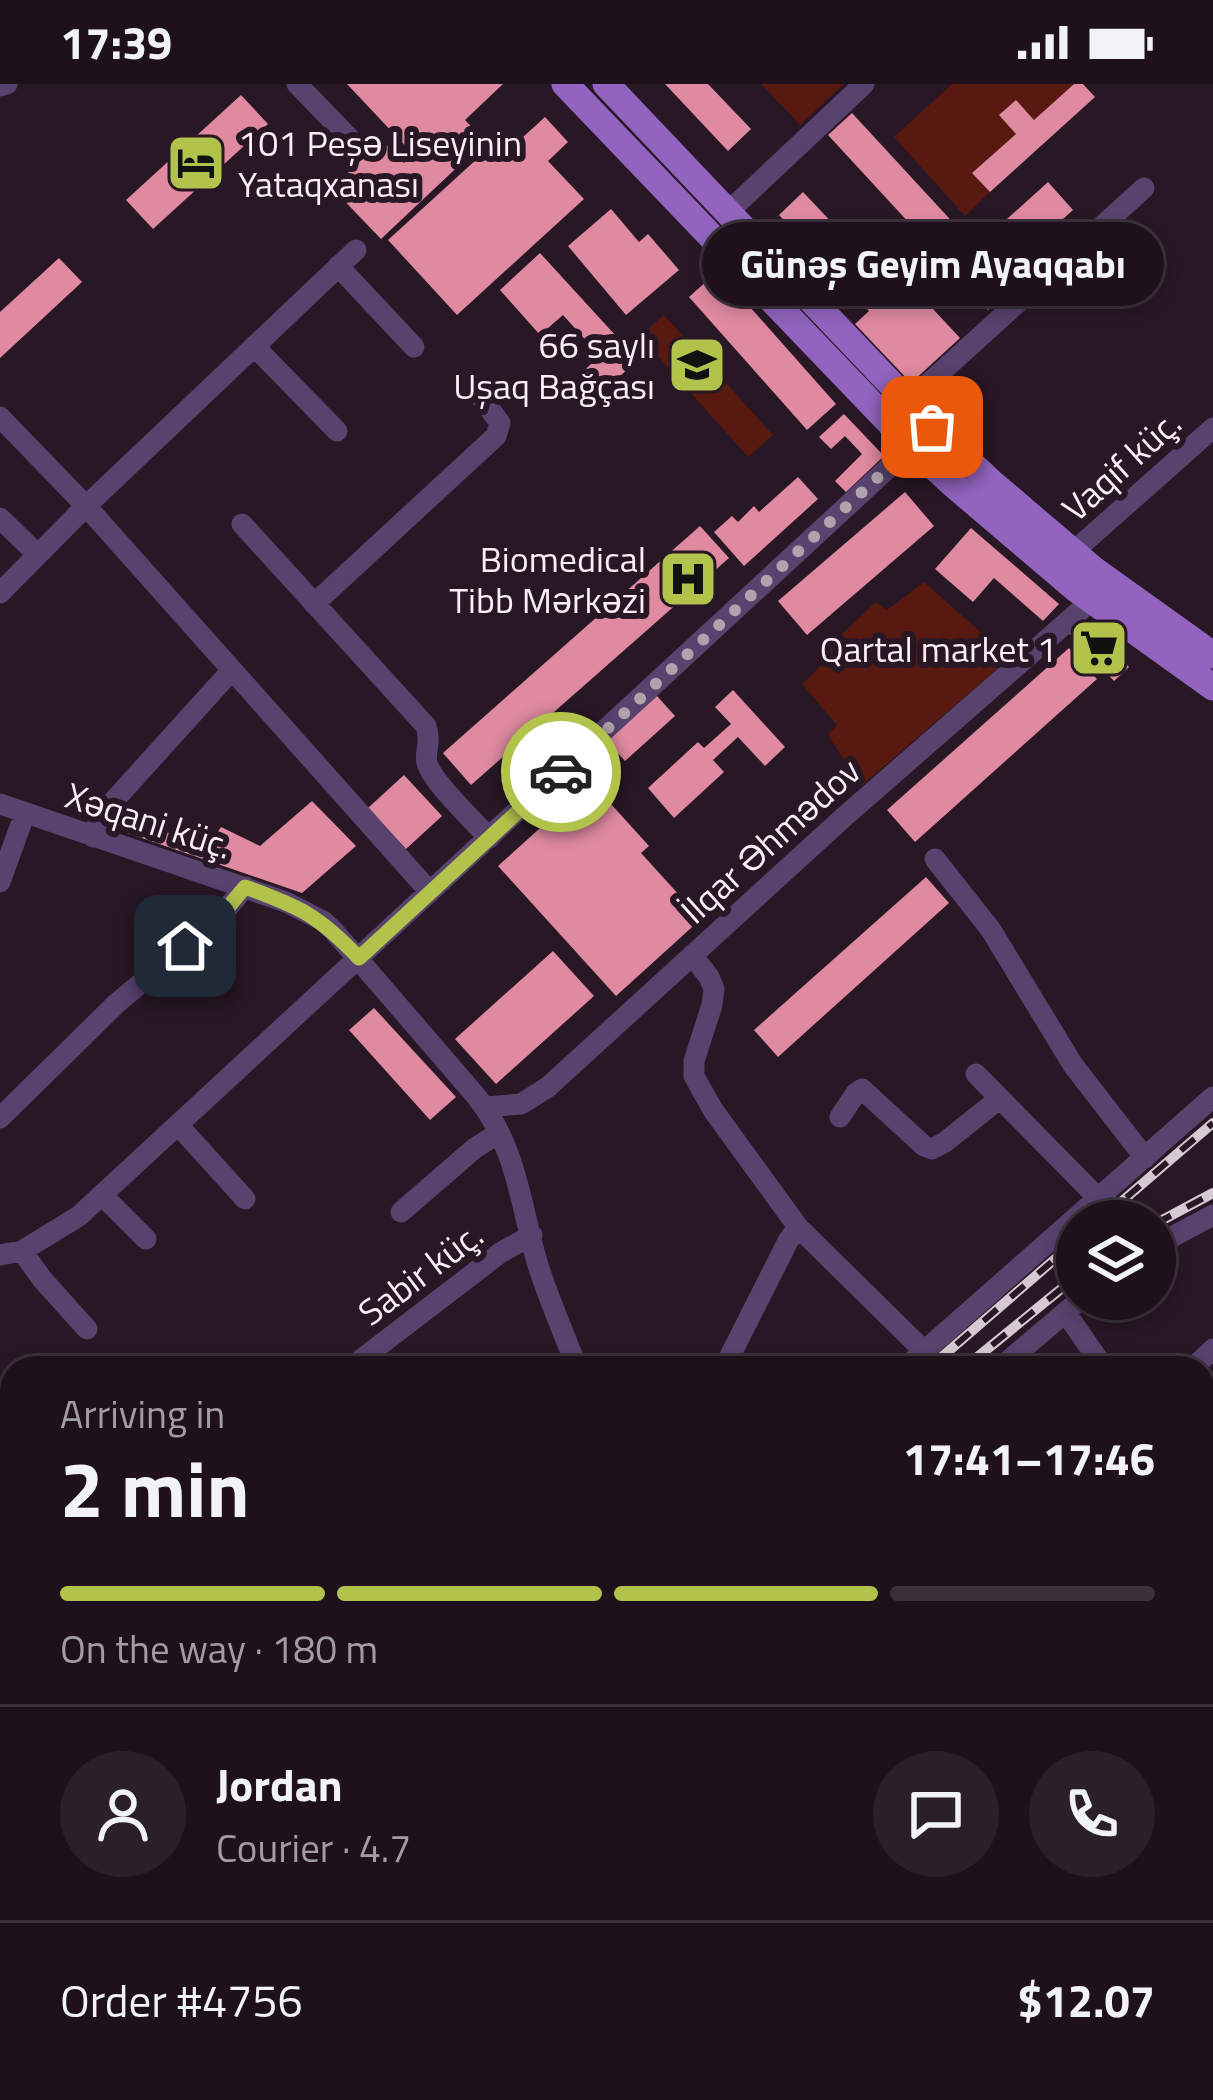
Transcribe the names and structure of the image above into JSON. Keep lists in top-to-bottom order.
{
  "streets": {
    "street": [
      "Vaqif küç.",
      "Xəqani küç.",
      "İlqar Əhmədov",
      "Sabir küç."
    ]
  },
  "crossings": [
    ["Xəqani küç.", "İlqar Əhmədov"],
    ["Xəqani küç.", "Sabir küç."]
  ],
  "places": {
    "hotel": ["101 Peşə Liseyinin Yataqxanası"],
    "school or university": ["66 saylı Uşaq Bağçası"],
    "other": ["Günəş Geyim Ayaqqabı"],
    "hospital": ["Biomedical Tibb Mərkəzi"],
    "supermarket": ["Qartal market 1"]
  },
  "page": {
    "status": "17:39",
    "bubble": "Günəş Geyim Ayaqqabı",
    "heading": ["2 min", "Arriving in", "17:41–17:46"],
    "panel": [
      "Jordan",
      "Courier · 4.7",
      "Order #4756",
      "$12.07"
    ],
    "bar": "On the way · 180 m"
  }
}
